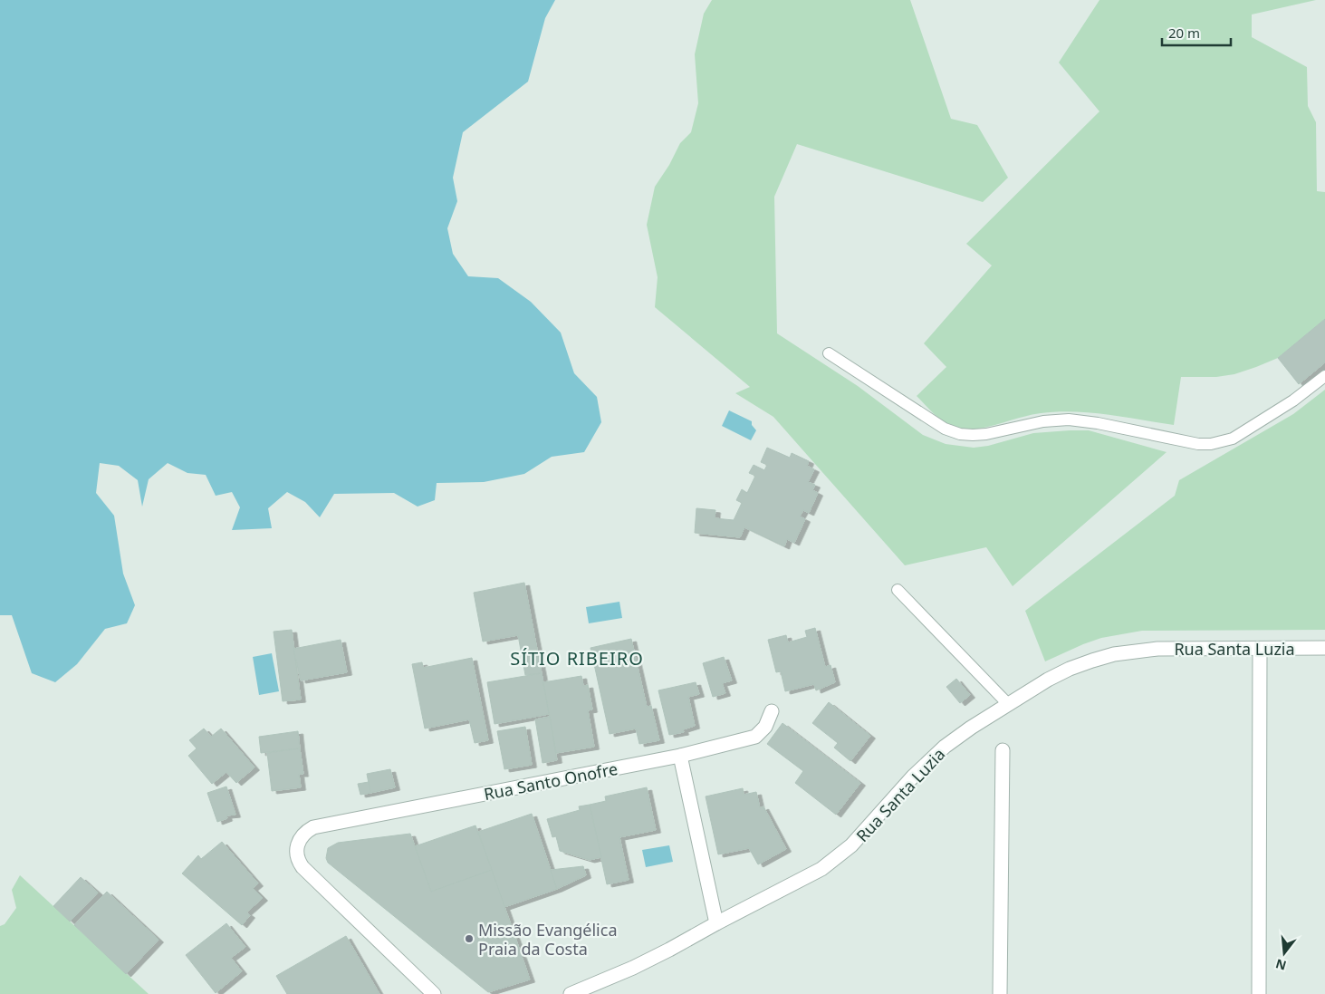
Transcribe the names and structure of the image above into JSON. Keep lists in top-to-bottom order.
{
  "streets": {
    "street": ["Rua Santa Luzia", "Rua Santo Onofre"]
  },
  "districts": ["SÍTIO RIBEIRO"],
  "places": ["Missão Evangélica Praia da Costa"],
  "scale_bar": "20 m",
  "north": "bottom"
}
